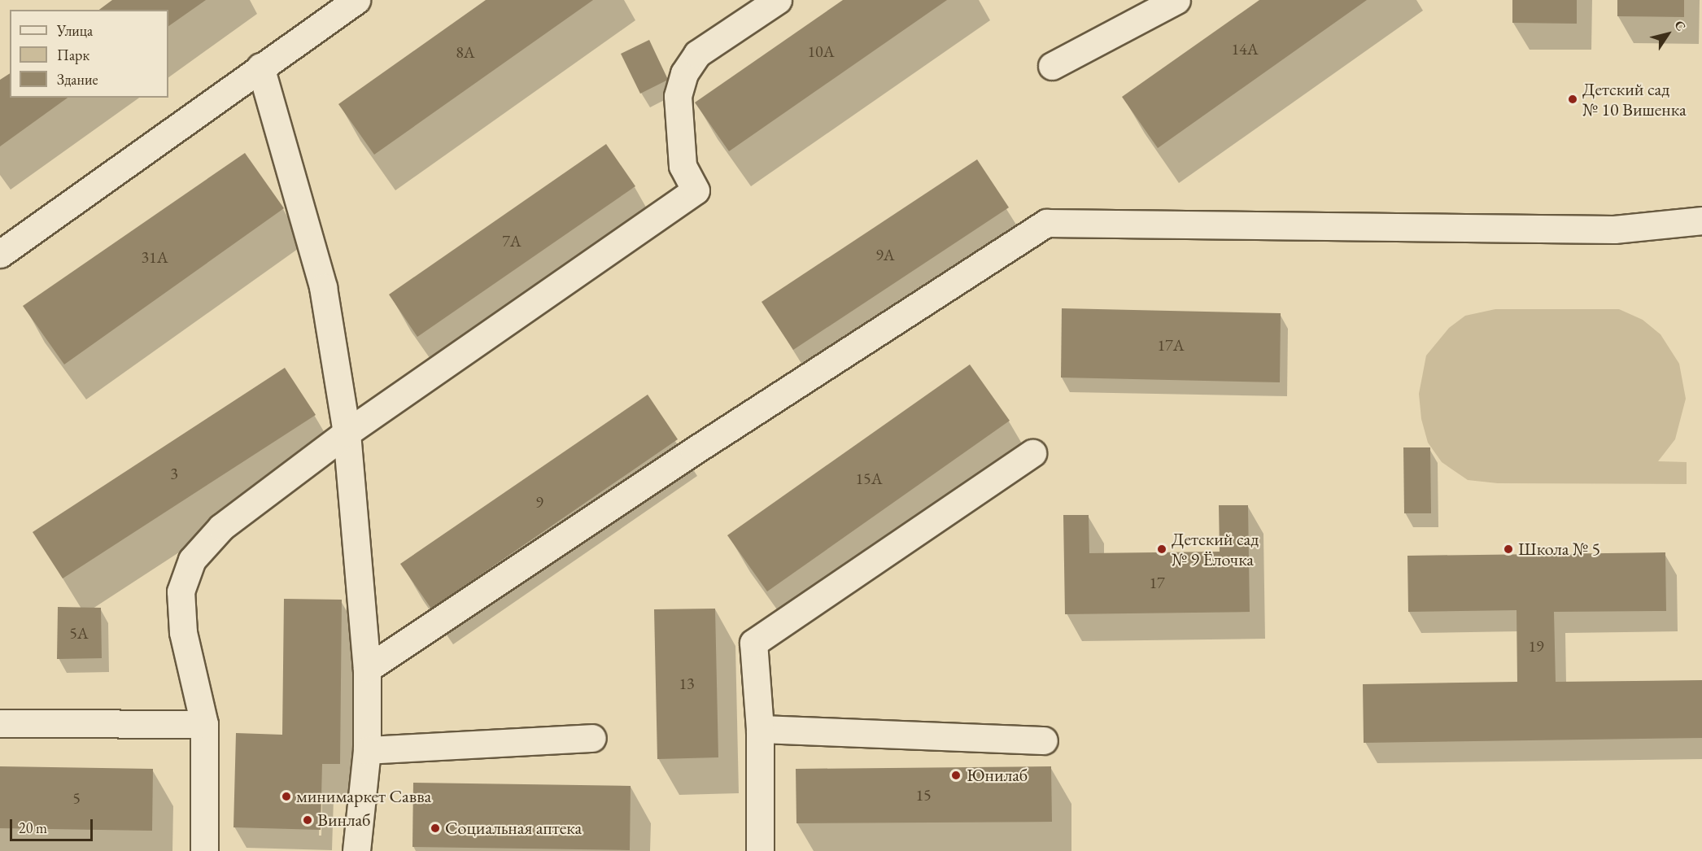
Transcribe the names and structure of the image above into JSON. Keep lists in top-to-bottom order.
{
  "places": [
    "Детский сад № 10 Вишенка",
    "Детский сад № 9 Ёлочка",
    "Школа № 5",
    "Юнилаб",
    "минимаркет Савва",
    "Винлаб",
    "Социальная аптека"
  ],
  "house_numbers": [
    "14А",
    "10А",
    "8А",
    "7А",
    "9А",
    "31А",
    "17А",
    "3",
    "15А",
    "9",
    "17",
    "5А",
    "19",
    "13",
    "15",
    "5"
  ],
  "legend": ["Улица", "Парк", "Здание"],
  "scale_bar": "20 m",
  "north": "top right"
}
